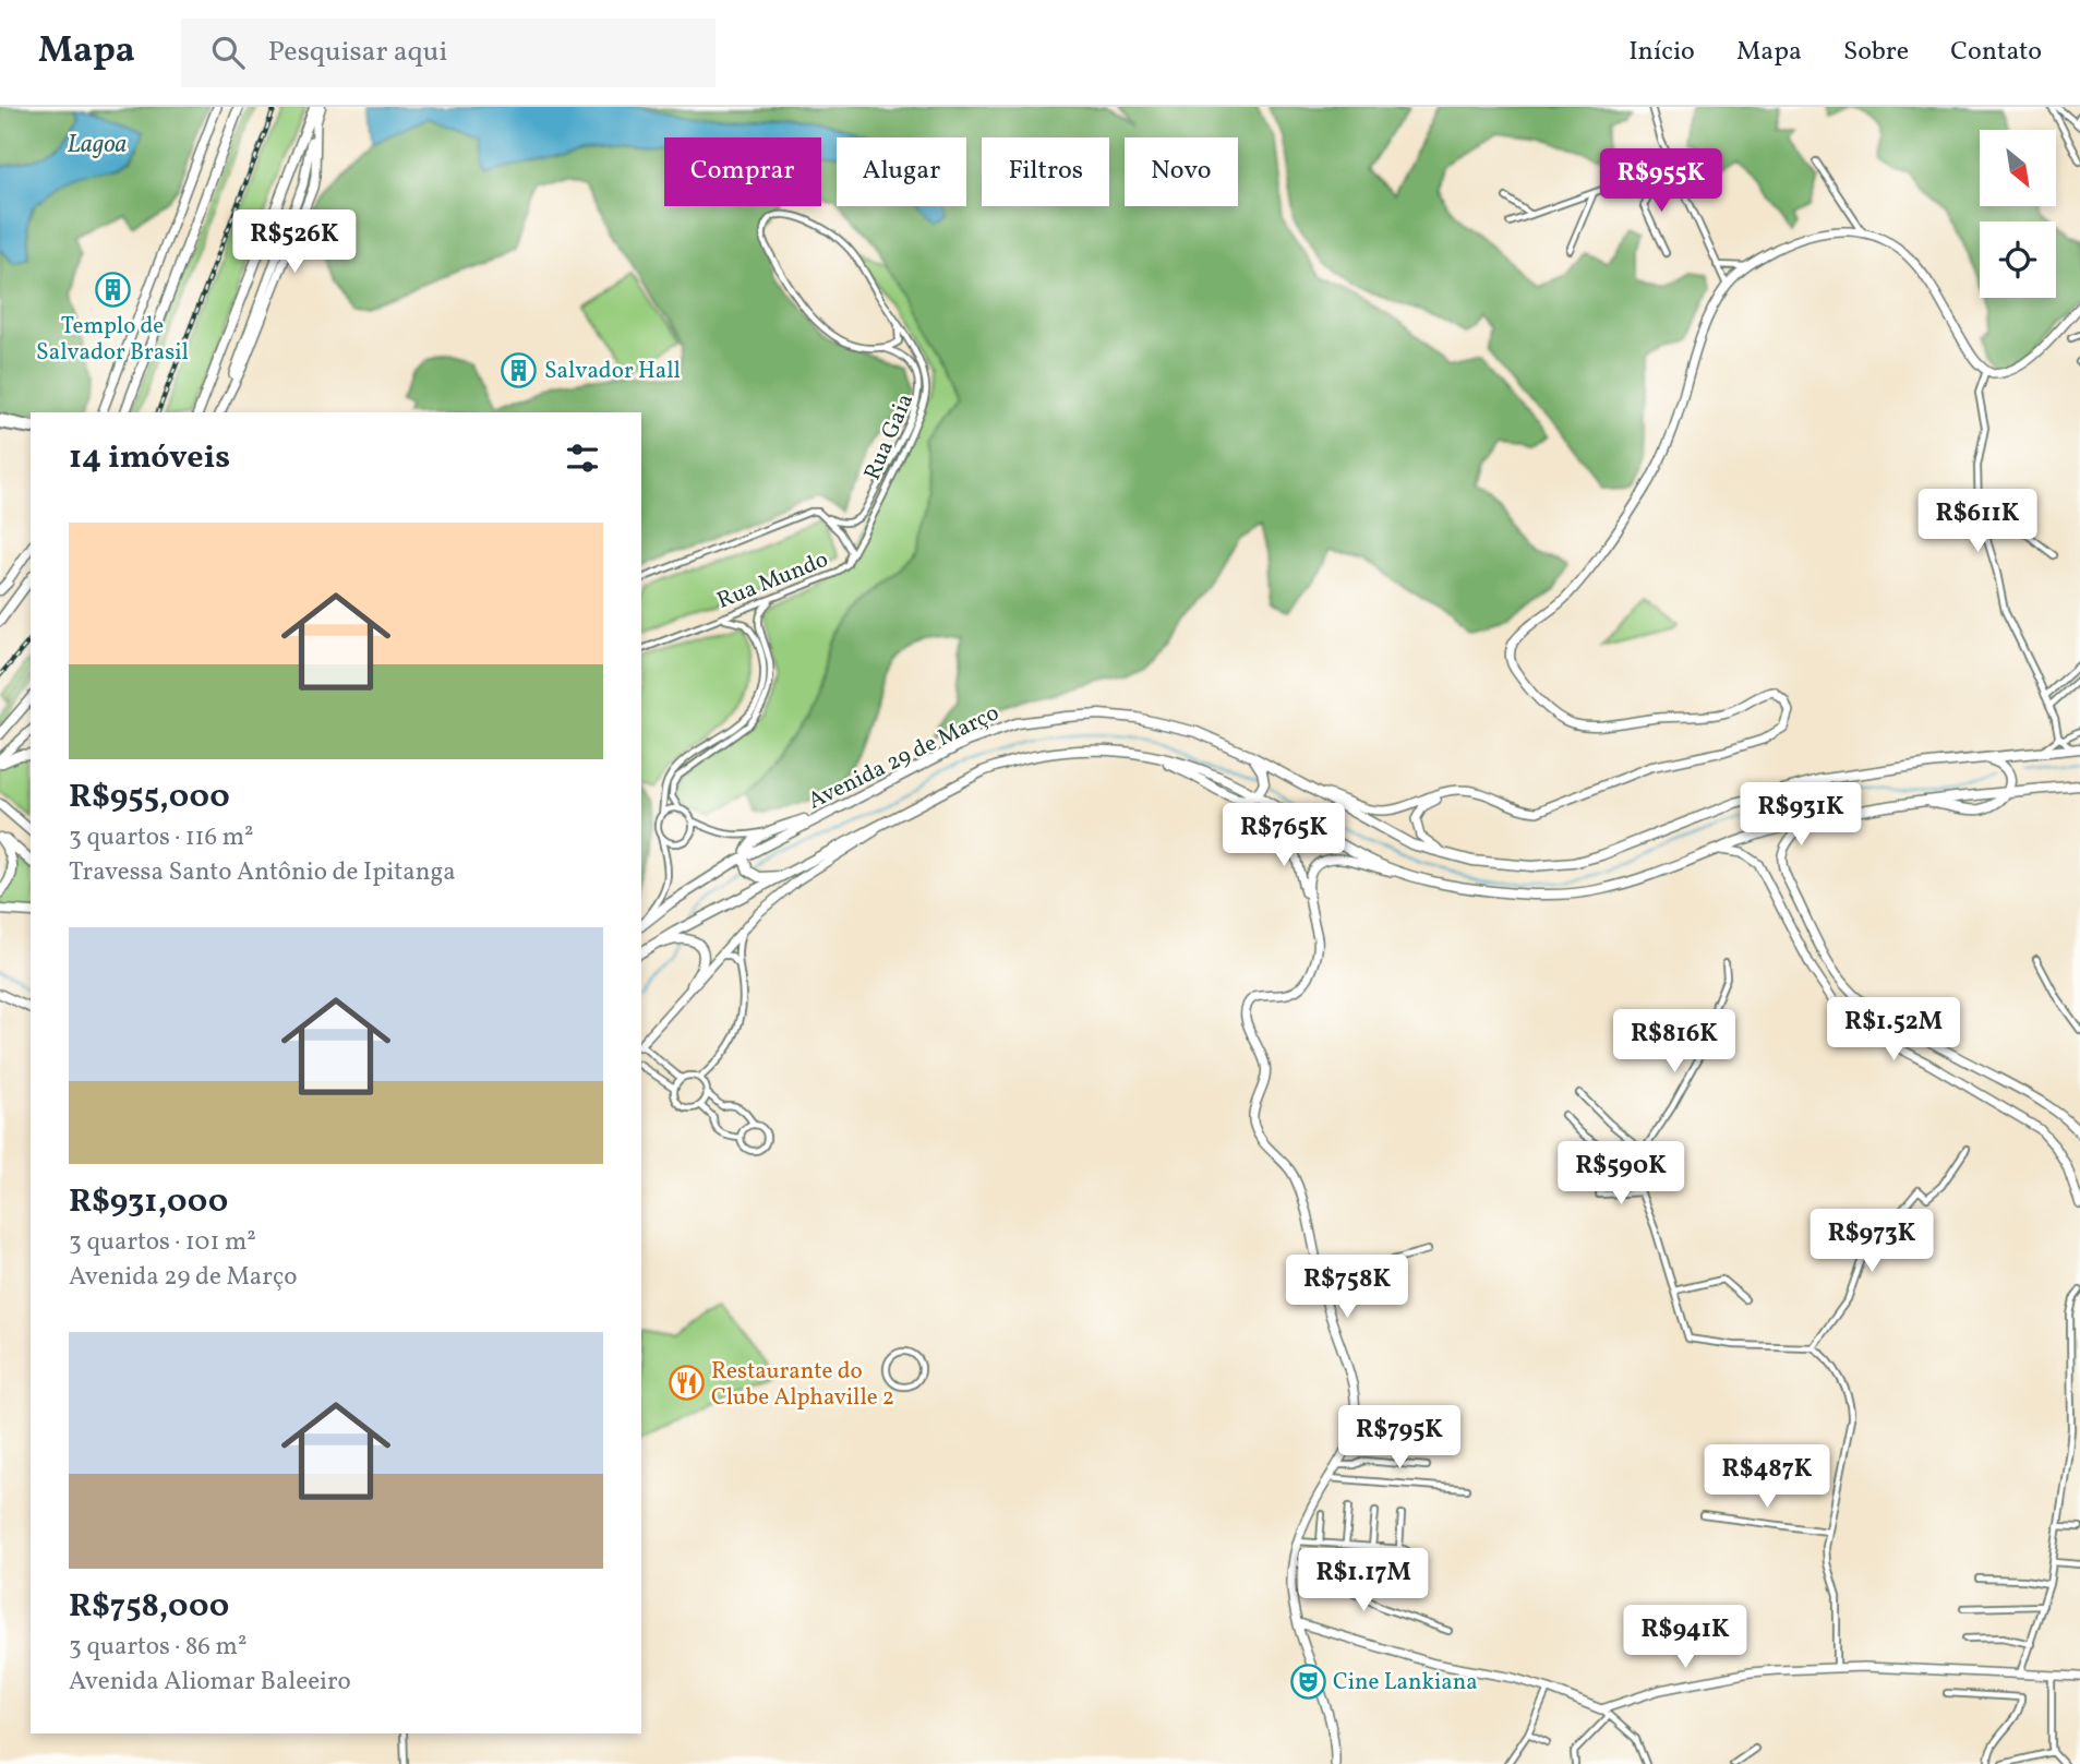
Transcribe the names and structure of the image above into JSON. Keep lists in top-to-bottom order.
{
  "streets": {
    "main road": ["Avenida 29 de Março"],
    "street": ["Rua Gaia", "Rua Mundo"]
  },
  "crossings": [
    ["Rua Gaia", "Rua Mundo"]
  ],
  "water": ["Lagoa"],
  "places": {
    "building": ["Templo de Salvador Brasil", "Salvador Hall"],
    "restaurant": ["Restaurante do Clube Alphaville 2"],
    "theatre": ["Cine Lankiana"]
  },
  "north": "bottom right",
  "page": {
    "header": "Mapa",
    "search": "Pesquisar aqui",
    "nav": [
      "Início",
      "Mapa",
      "Sobre",
      "Contato"
    ],
    "chip": [
      "Comprar",
      "Alugar",
      "Filtros",
      "Novo"
    ],
    "price": [
      "R$955K",
      "R$526K",
      "R$611K",
      "R$931K",
      "R$765K",
      "R$1.52M",
      "R$816K",
      "R$590K",
      "R$973K",
      "R$758K",
      "R$795K",
      "R$487K",
      "R$1.17M",
      "R$941K"
    ],
    "heading": "14 imóveis",
    "list": [
      {
        "name": "R$955,000",
        "note": "3 quartos · 116 m² · Travessa Santo Antônio de Ipitanga"
      },
      {
        "name": "R$931,000",
        "note": "3 quartos · 101 m² · Avenida 29 de Março"
      },
      {
        "name": "R$758,000",
        "note": "3 quartos · 86 m² · Avenida Aliomar Baleeiro"
      }
    ]
  }
}
